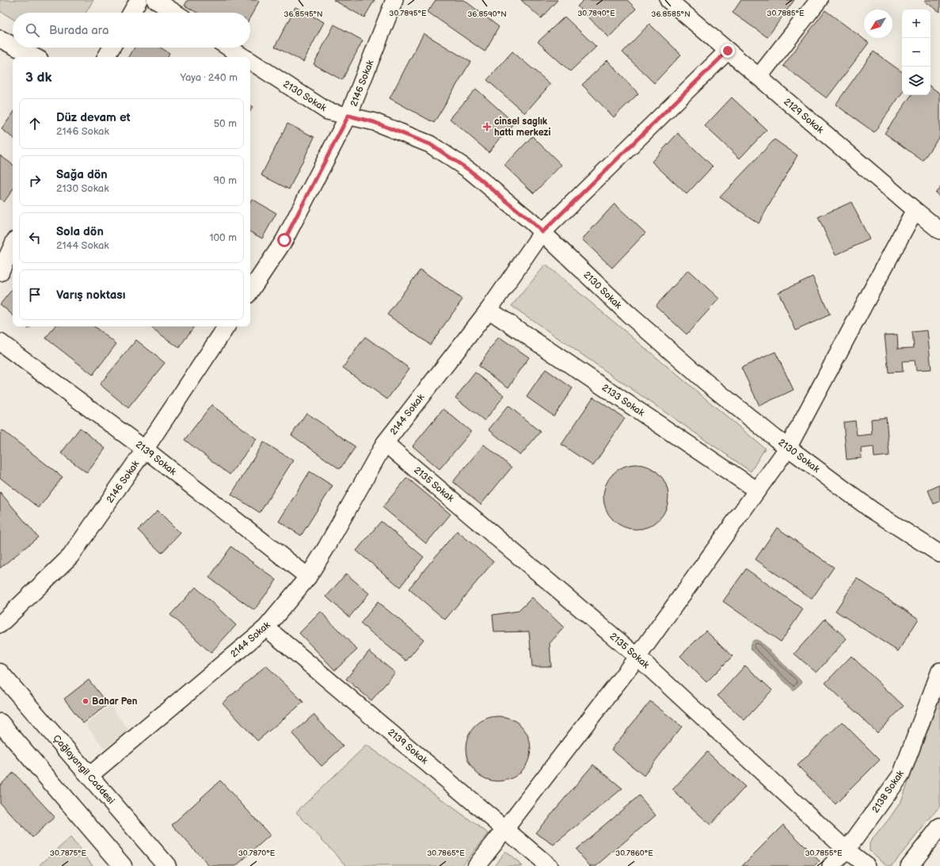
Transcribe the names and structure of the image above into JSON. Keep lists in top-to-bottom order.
{
  "streets": {
    "main road": ["Çağlayangil Caddesi"],
    "street": [
      "2146 Sokak",
      "2130 Sokak",
      "2129 Sokak",
      "2133 Sokak",
      "2144 Sokak",
      "2139 Sokak",
      "2135 Sokak",
      "2138 Sokak"
    ]
  },
  "crossings": [
    ["2146 Sokak", "2130 Sokak"],
    ["2146 Sokak", "2139 Sokak"],
    ["2130 Sokak", "2144 Sokak"],
    ["2129 Sokak", "2144 Sokak"],
    ["2133 Sokak", "2144 Sokak"],
    ["2144 Sokak", "2139 Sokak"],
    ["2144 Sokak", "2135 Sokak"],
    ["2144 Sokak", "Çağlayangil Caddesi"],
    ["2135 Sokak", "2138 Sokak"]
  ],
  "places": {
    "health": ["cinsel saglık hattı merkezi"],
    "other": ["Bahar Pen"]
  },
  "north": "bottom left",
  "page": {
    "map_buttons": ["+", "−"],
    "search": "Burada ara",
    "heading": ["3 dk", "Yaya · 240 m"],
    "list": [
      ["Düz devam et", "2146 Sokak", "50 m"],
      ["Sağa dön", "2130 Sokak", "90 m"],
      ["Sola dön", "2144 Sokak", "100 m"],
      "Varış noktası"
    ]
  },
  "coordinates": [
    "30.7895°E",
    "30.7890°E",
    "30.7885°E",
    "36.8595°N",
    "36.8590°N",
    "36.8585°N",
    "30.7875°E",
    "30.7870°E",
    "30.7865°E",
    "30.7860°E",
    "30.7855°E"
  ]
}
